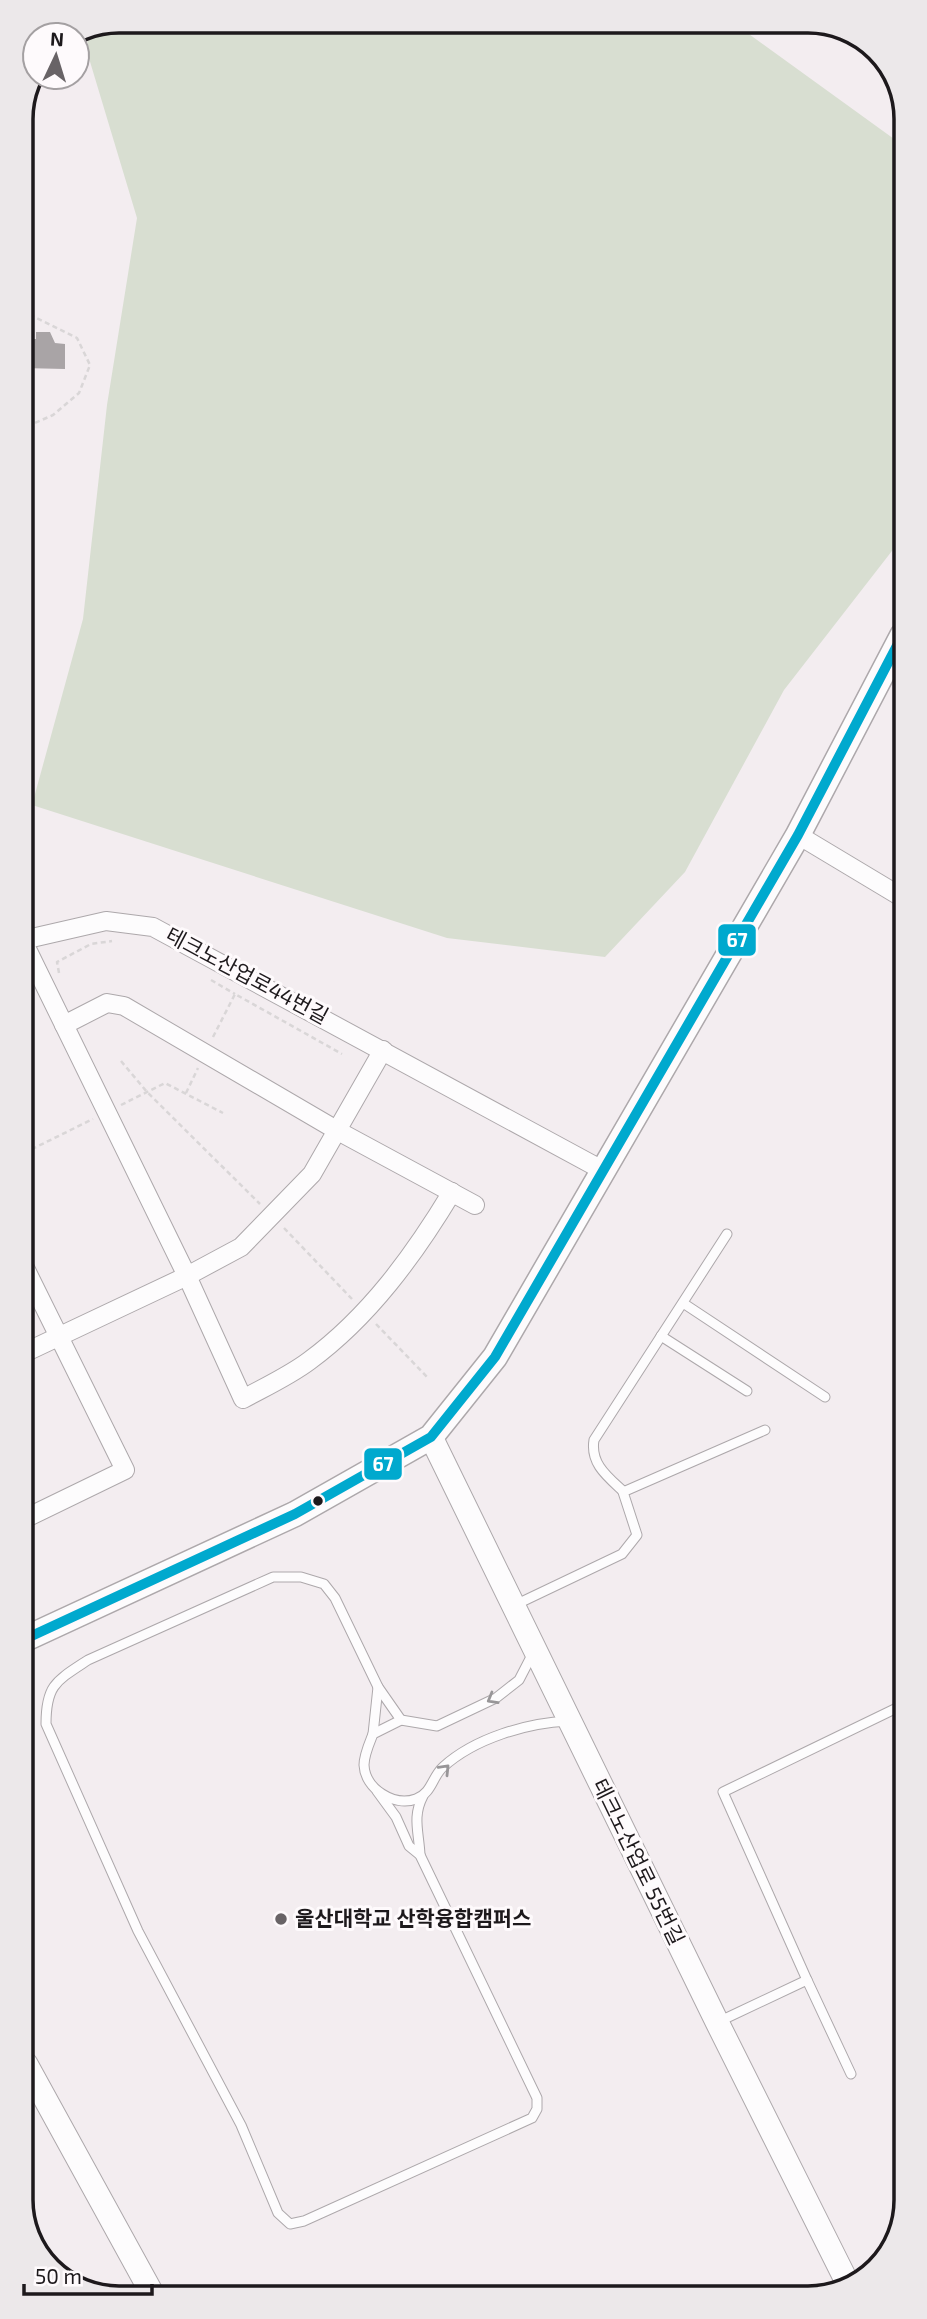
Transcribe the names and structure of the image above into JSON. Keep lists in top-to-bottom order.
{
  "streets": {
    "street": ["테크노산업로44번길", "테크노산업로 55번길"]
  },
  "places": ["울산대학교 산학융합캠퍼스"],
  "lines": ["transit line 67"],
  "scale_bar": "50 m",
  "north": "top"
}
